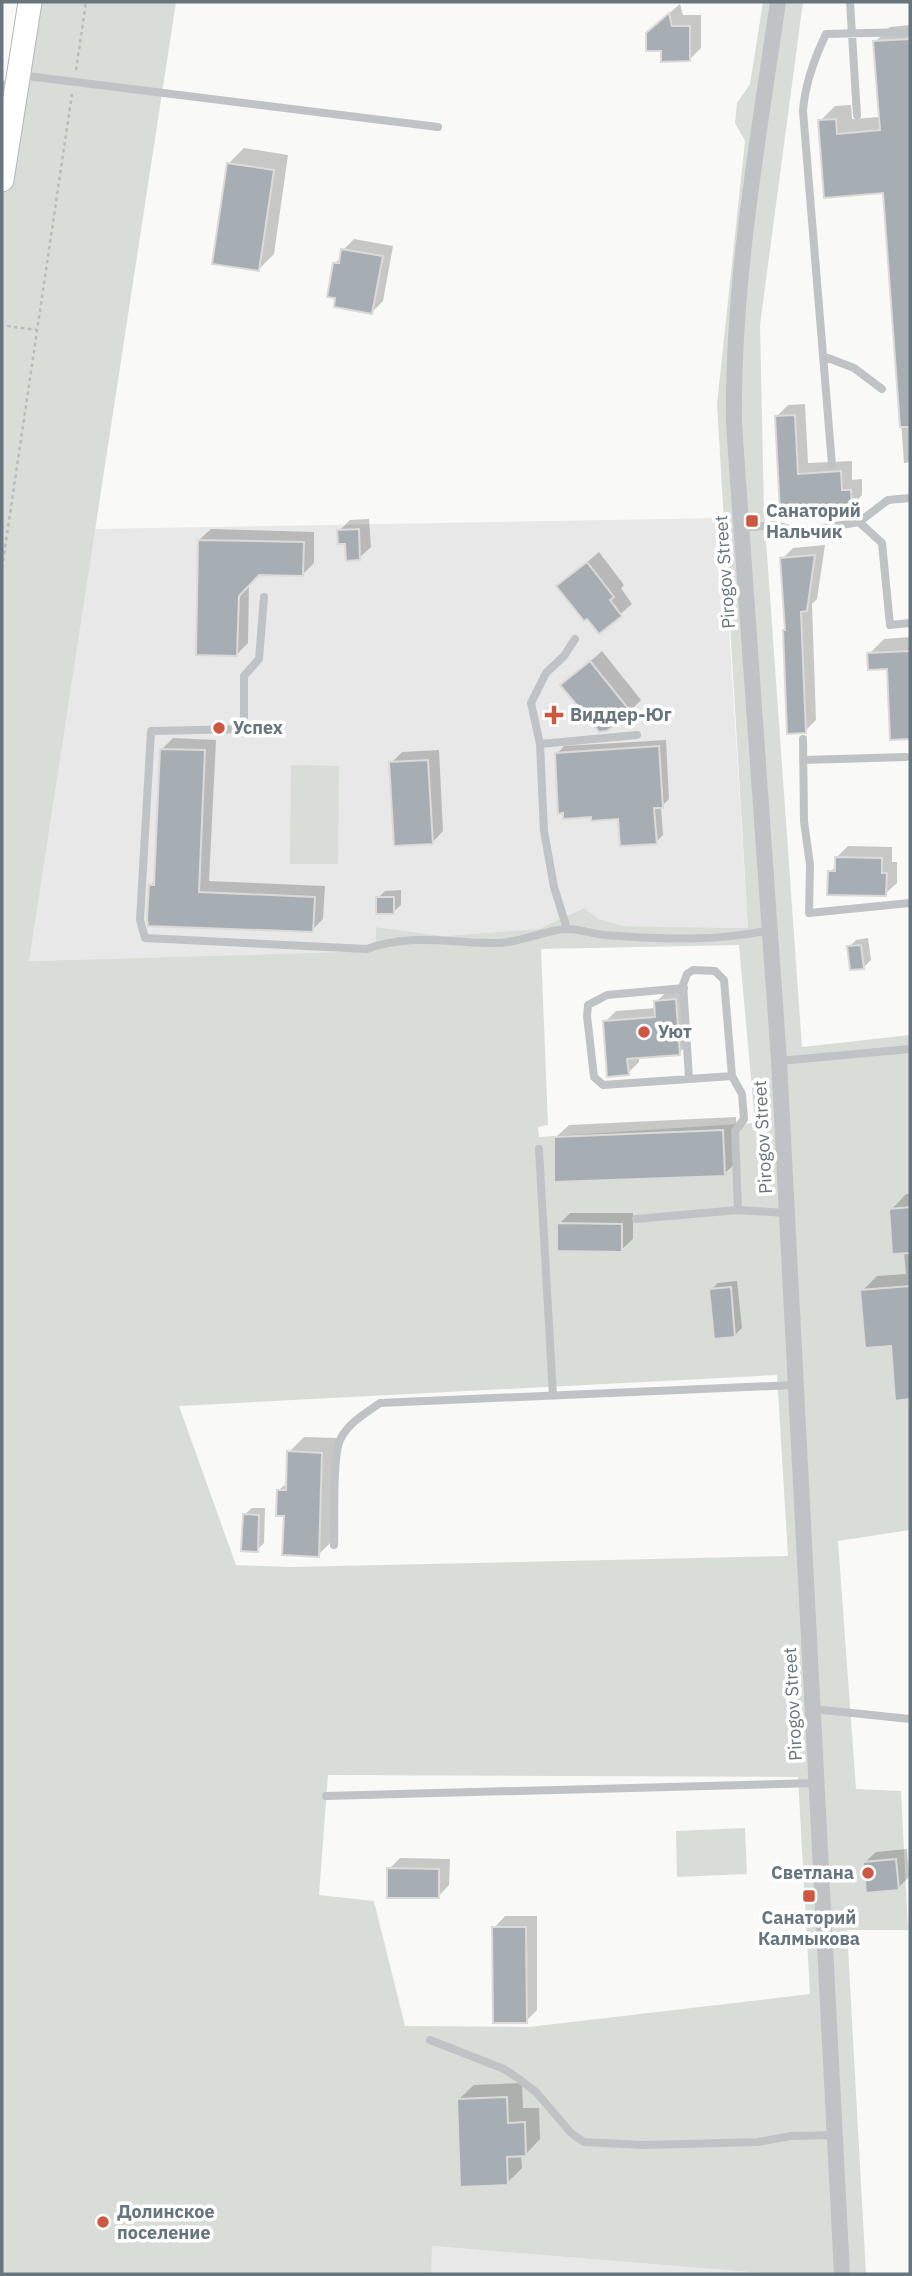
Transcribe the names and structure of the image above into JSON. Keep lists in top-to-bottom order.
{
  "streets": {
    "street": ["Pirogov Street"]
  },
  "places": {
    "transit": ["Санаторий Нальчик", "Санаторий Калмыкова"],
    "health": ["Виддер-Юг"],
    "other": [
      "Успех",
      "Уют",
      "Светлана",
      "Долинское поселение"
    ]
  }
}
